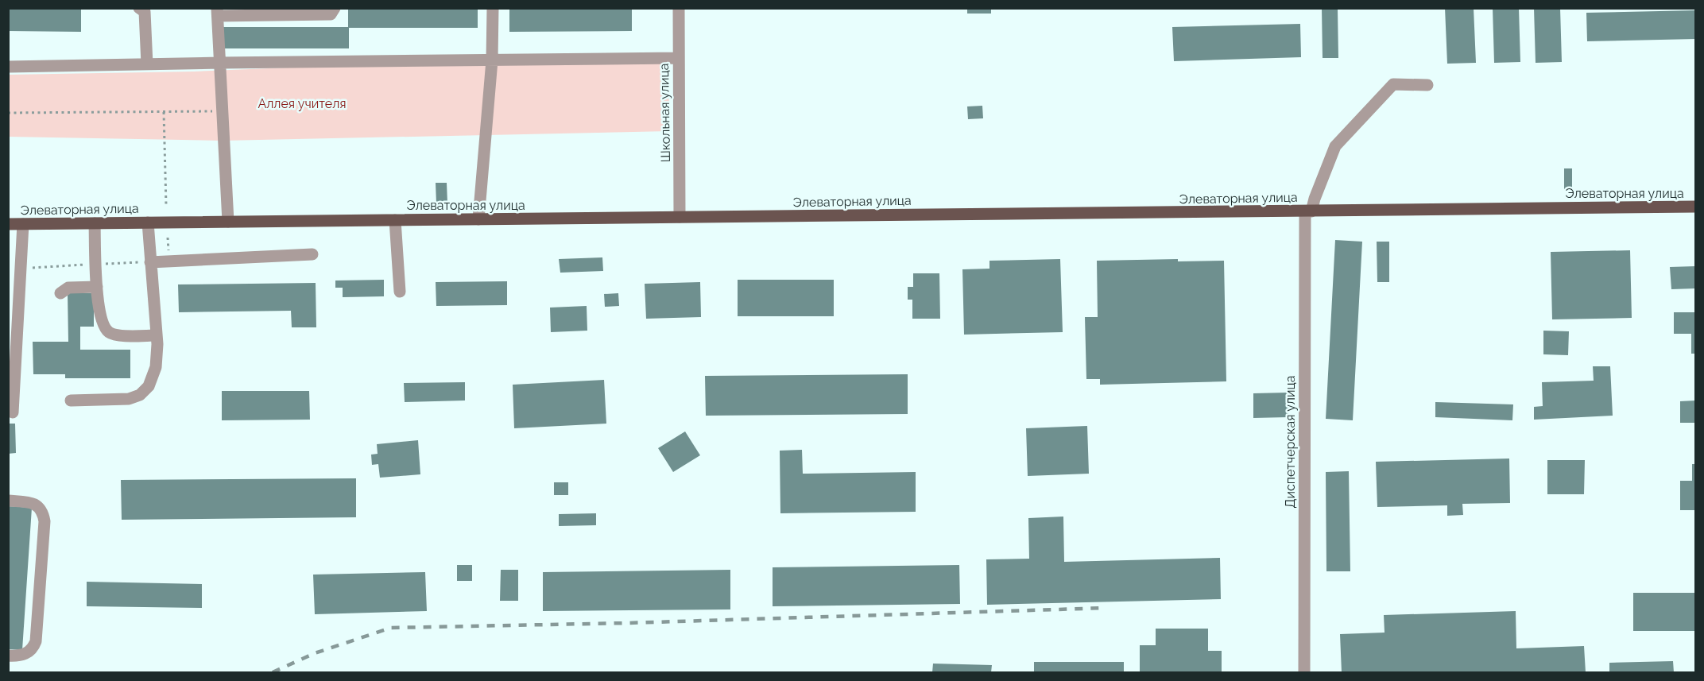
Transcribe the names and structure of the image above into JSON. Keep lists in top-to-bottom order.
{
  "streets": {
    "main road": ["Элеваторная улица"],
    "street": ["Школьная улица", "Диспетчерская улица"]
  },
  "crossings": [
    ["Школьная улица", "Элеваторная улица"],
    ["Элеваторная улица", "Диспетчерская улица"]
  ],
  "parks": ["Аллея учителя"]
}
